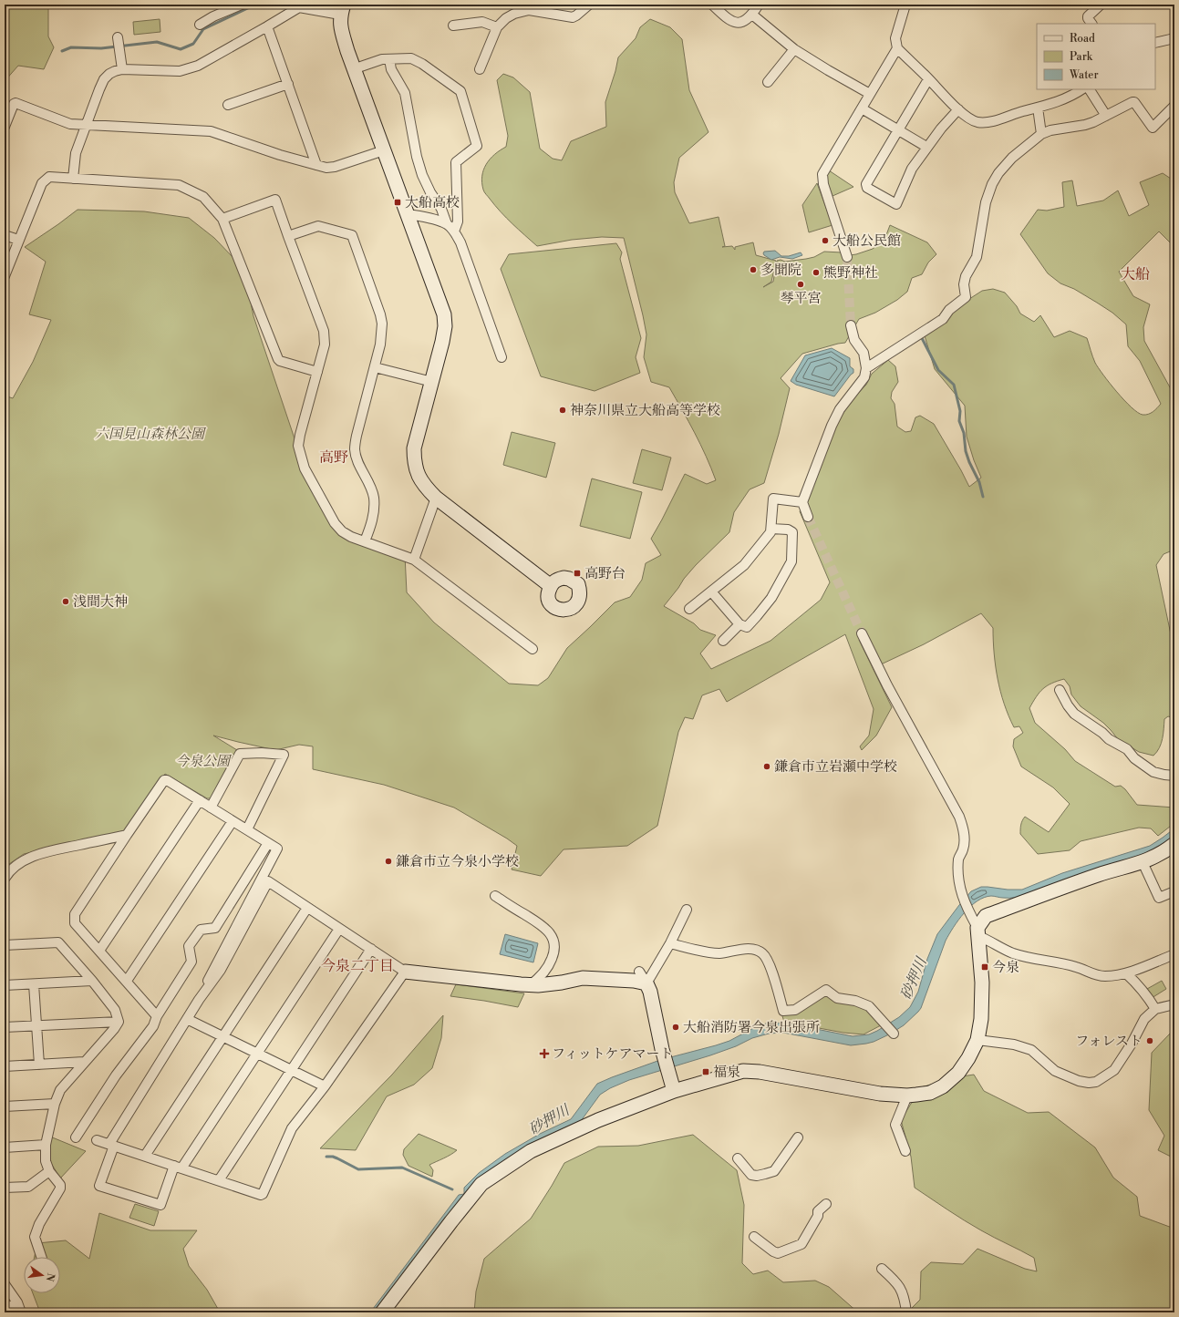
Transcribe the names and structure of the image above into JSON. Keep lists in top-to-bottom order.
{
  "districts": ["大船", "高野", "今泉二丁目"],
  "water": ["砂押川"],
  "parks": ["六国見山森林公園", "今泉公園"],
  "places": {
    "transit": [
      "大船高校",
      "高野台",
      "今泉",
      "福泉"
    ],
    "other": [
      "大船公民館",
      "多聞院",
      "熊野神社",
      "琴平宮",
      "神奈川県立大船高等学校",
      "浅間大神",
      "鎌倉市立岩瀬中学校",
      "鎌倉市立今泉小学校",
      "大船消防署今泉出張所",
      "フォレスト"
    ],
    "health": ["フィットケアマート"]
  },
  "legend": ["Road", "Park", "Water"],
  "north": "right"
}
